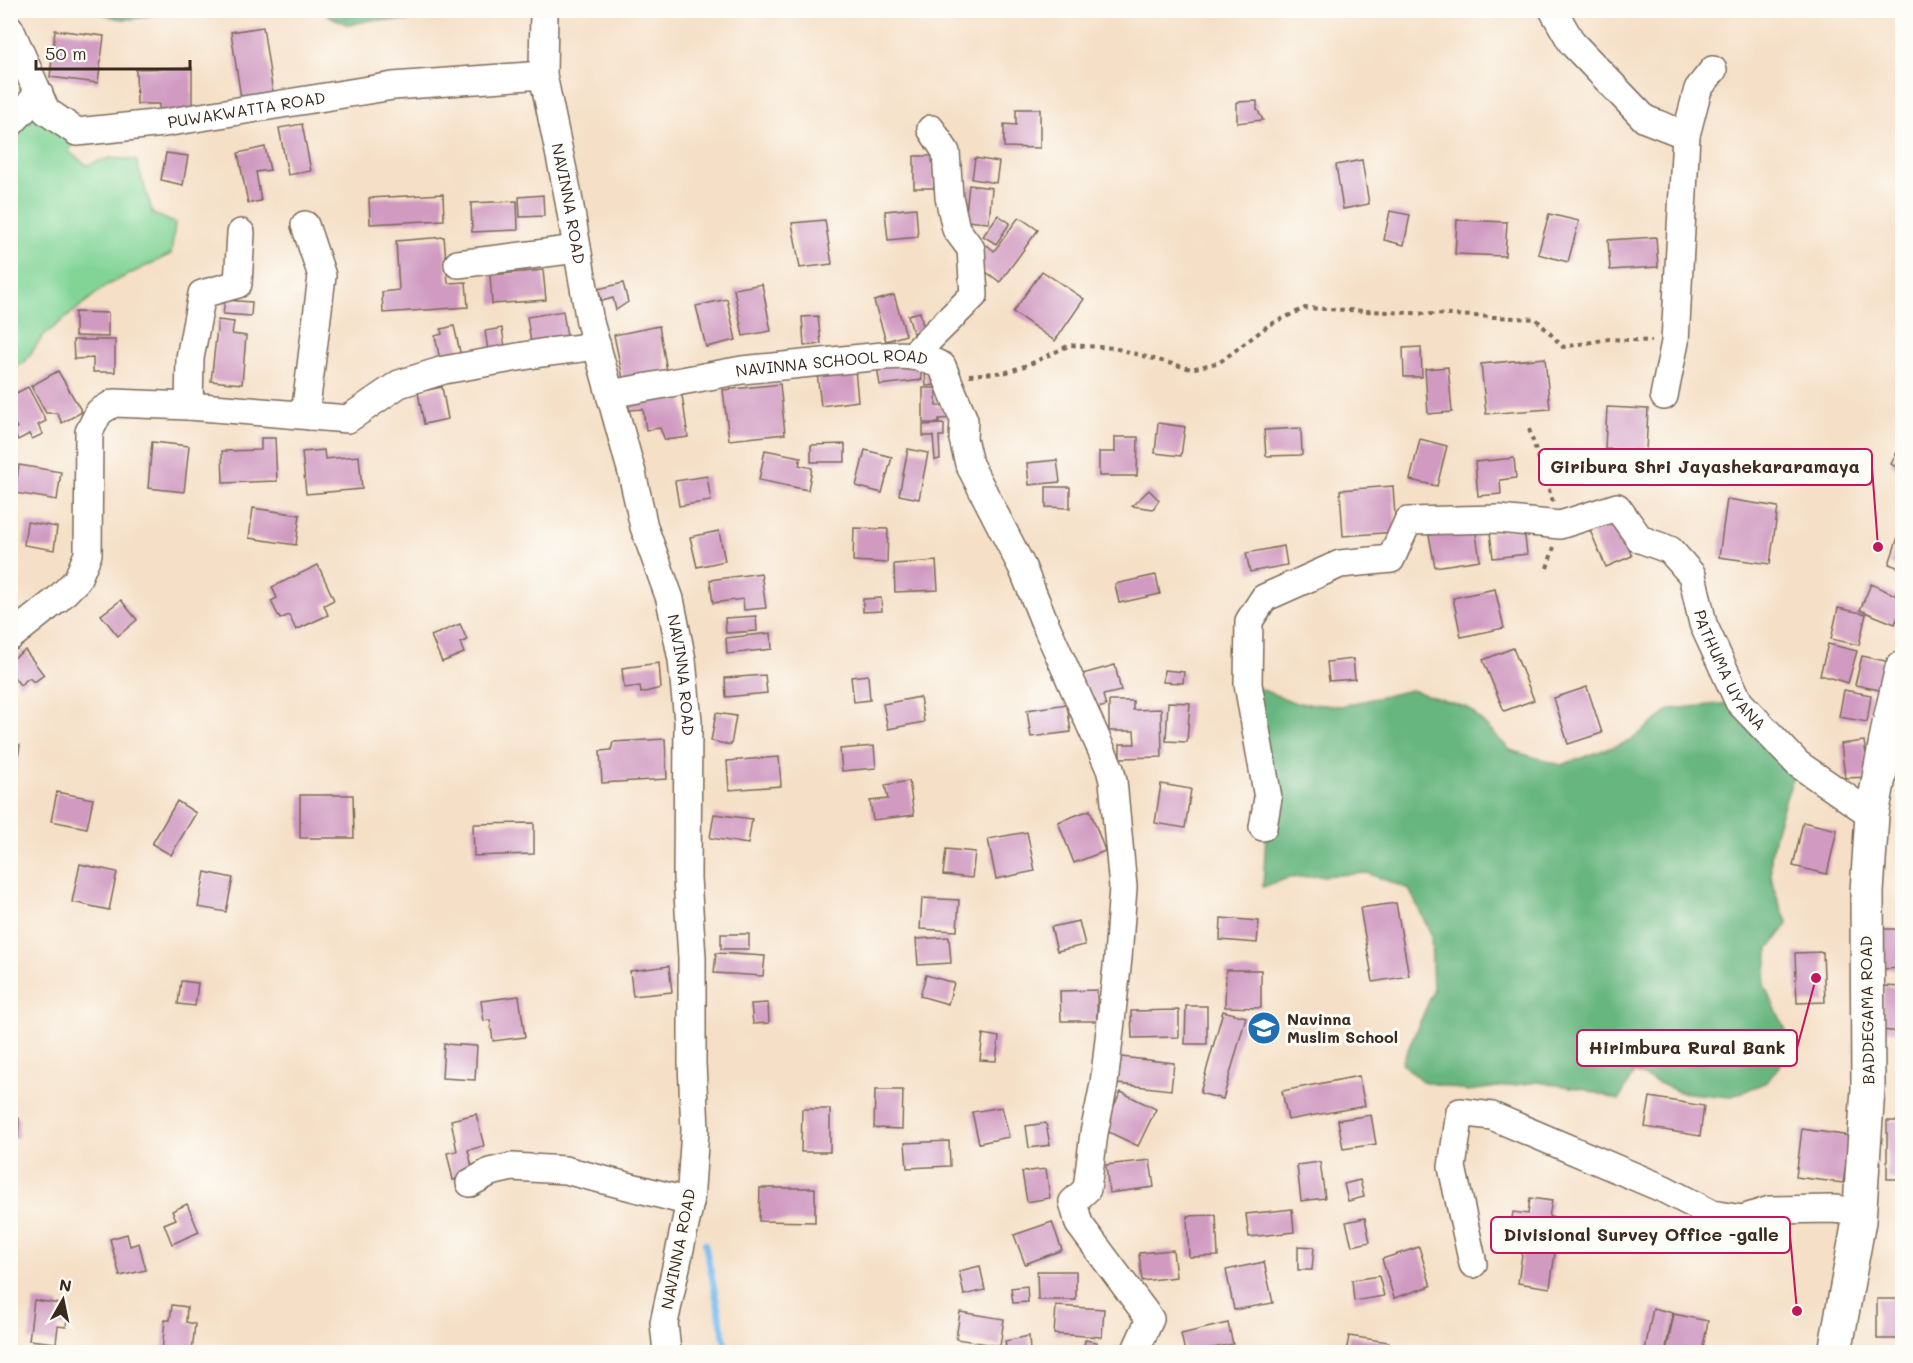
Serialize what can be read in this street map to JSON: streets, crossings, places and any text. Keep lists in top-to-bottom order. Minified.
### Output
{"streets":{"main road":["BADDEGAMA ROAD"],"street":["PUWAKWATTA ROAD","NAVINNA ROAD","NAVINNA SCHOOL ROAD","PATHUMA UYANA"]},"crossings":[["PUWAKWATTA ROAD","NAVINNA ROAD"],["NAVINNA ROAD","NAVINNA SCHOOL ROAD"],["PATHUMA UYANA","BADDEGAMA ROAD"]],"places":{"other":["Giribura Shri Jayashekararamaya","Hirimbura Rural Bank","Divisional Survey Office -galle"],"school or university":["Navinna Muslim School"]},"scale_bar":"50 m","north":"top"}
